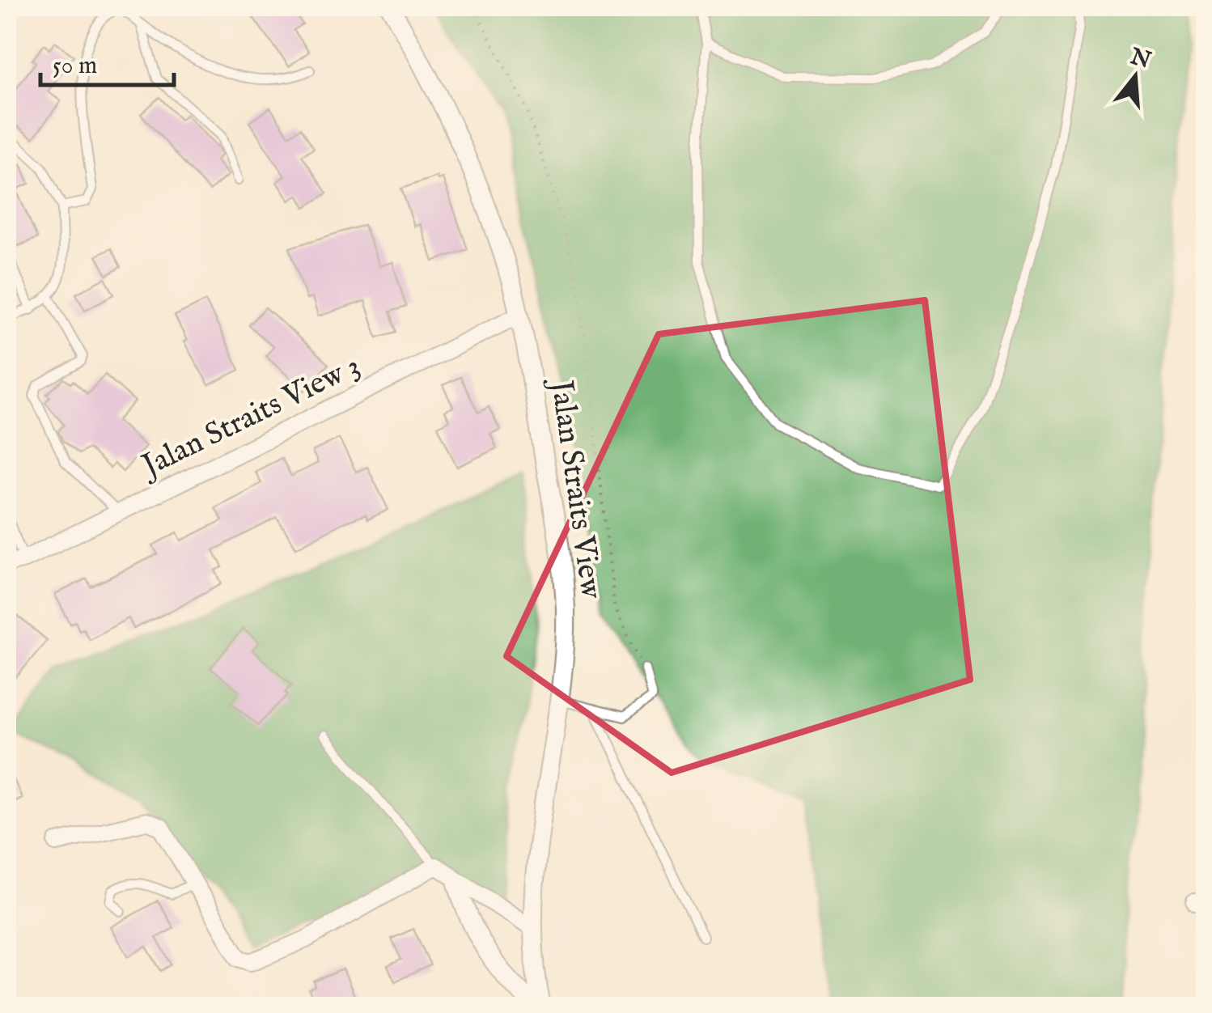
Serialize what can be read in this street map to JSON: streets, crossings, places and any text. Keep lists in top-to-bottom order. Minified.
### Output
{"streets":{"street":["Jalan Straits View 3","Jalan Straits View"]},"crossings":[["Jalan Straits View 3","Jalan Straits View"]],"scale_bar":"50 m","north":"top"}
